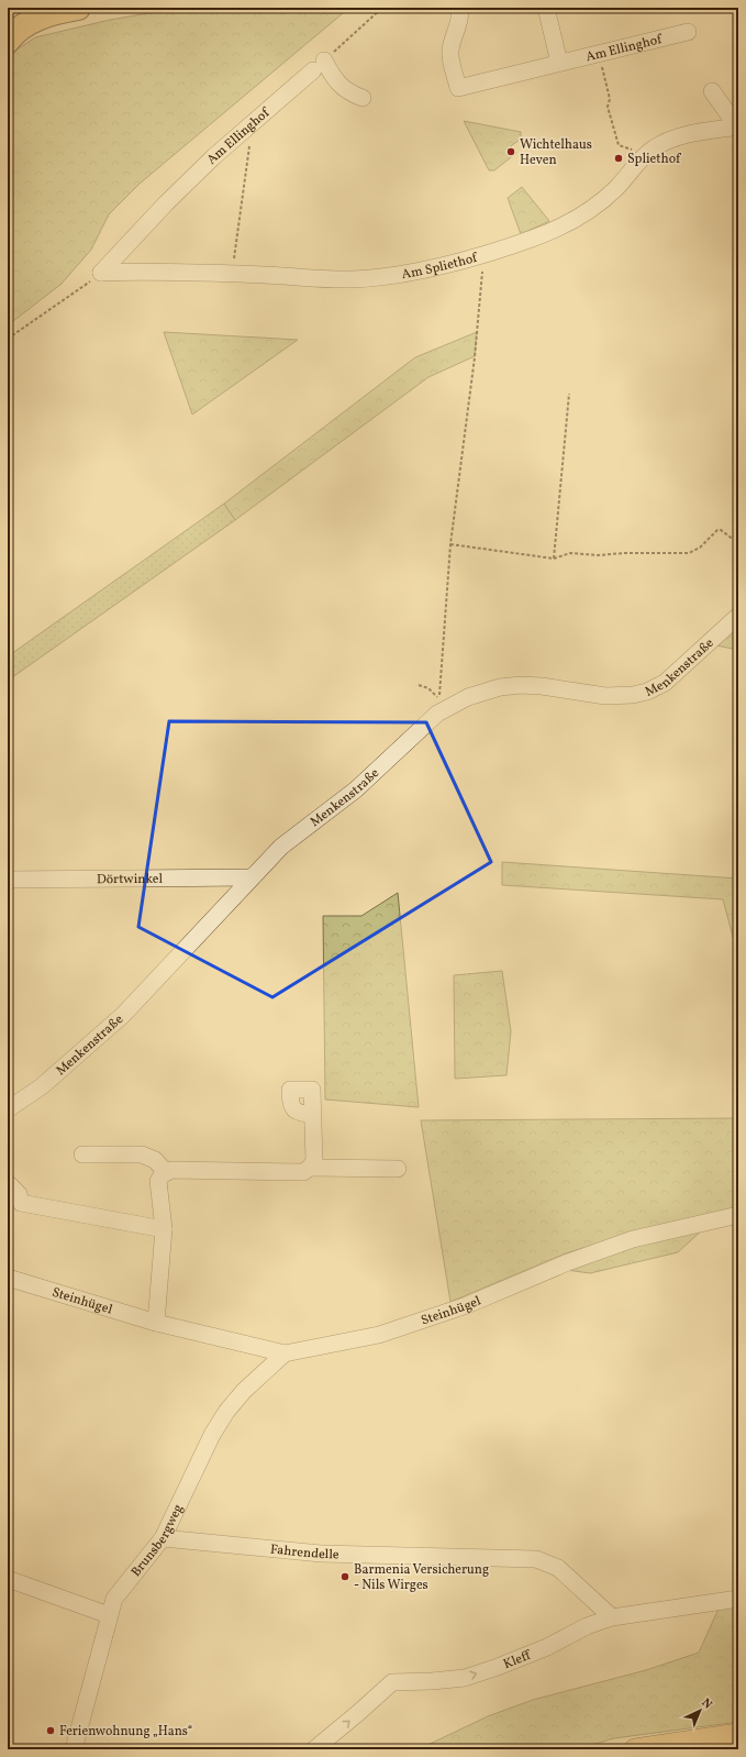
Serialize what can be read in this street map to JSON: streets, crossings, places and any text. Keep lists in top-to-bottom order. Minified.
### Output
{"streets":{"street":["Am Ellinghof","Am Spliethof","Menkenstraße","Dörtwinkel","Steinhügel","Brunsbergweg","Fahrendelle","Kleff"]},"crossings":[["Am Ellinghof","Am Spliethof"],["Menkenstraße","Dörtwinkel"],["Steinhügel","Brunsbergweg"],["Brunsbergweg","Fahrendelle"],["Fahrendelle","Kleff"]],"one_way":["Kleff"],"places":["Wichtelhaus Heven","Spliethof","Barmenia Versicherung - Nils Wirges","Ferienwohnung „Hans“"],"north":"top right"}
